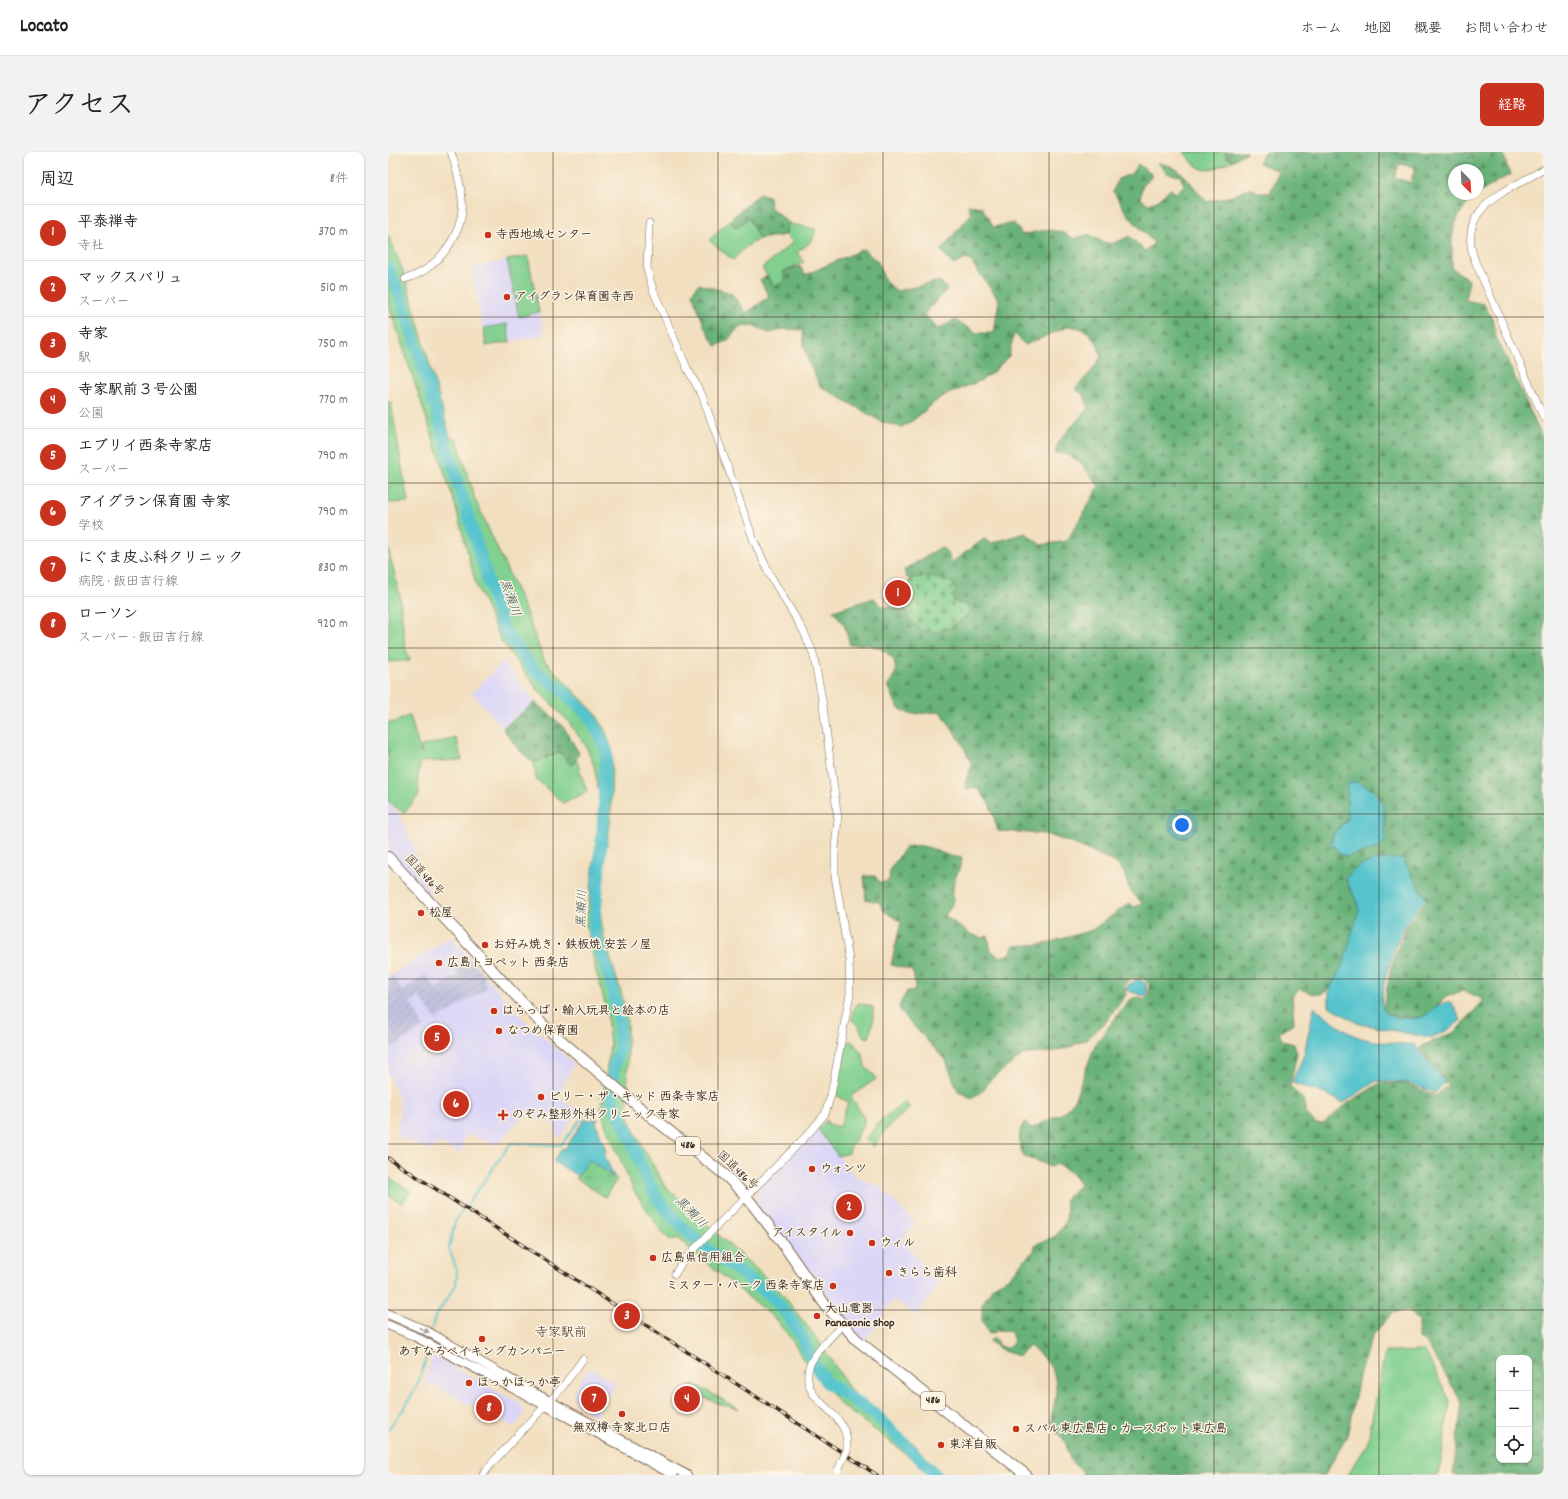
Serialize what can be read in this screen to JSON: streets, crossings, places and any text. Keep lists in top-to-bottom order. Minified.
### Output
{"streets":{"highway":["国道486号","486"]},"districts":["寺家駅前"],"water":["黒瀬川"],"places":{"other":["寺西地域センター","アイグラン保育園寺西","松屋","お好み焼き・鉄板焼 安芸ノ屋","広島トヨペット 西条店","はらっぱ・輸入玩具と絵本の店","なつめ保育園","ビリー・ザ・キッド 西条寺家店","ウォンツ","アイスタイル","ウィル","広島県信用組合","きらら歯科","ミスター・バーク 西条寺家店","大山電器 Panasonic Shop","あすなろベイキングカンパニー","ほっかほっか亭","無双樽 寺家北口店","スバル東広島店・カースポット東広島","東洋自販"],"health":["のぞみ整形外科クリニック寺家"]},"north":"bottom right","page":{"header":"Locato","nav":["ホーム","地図","概要","お問い合わせ"],"title":"アクセス","buttons":"経路","heading":["周辺","8件"],"list":[{"mark":"1","name":"平泰禅寺","note":"寺社","value":"370 m"},{"mark":"2","name":"マックスバリュ","note":"スーパー","value":"510 m"},{"mark":"3","name":"寺家","note":"駅","value":"750 m"},{"mark":"4","name":"寺家駅前３号公園","note":"公園","value":"770 m"},{"mark":"5","name":"エブリイ西条寺家店","note":"スーパー","value":"790 m"},{"mark":"6","name":"アイグラン保育園 寺家","note":"学校","value":"790 m"},{"mark":"7","name":"にぐま皮ふ科クリニック","note":"病院 · 飯田吉行線","value":"830 m"},{"mark":"8","name":"ローソン","note":"スーパー · 飯田吉行線","value":"920 m"}],"pins":["1","5","6","2","3","4","7","8"],"map_buttons":["+","−"]}}
